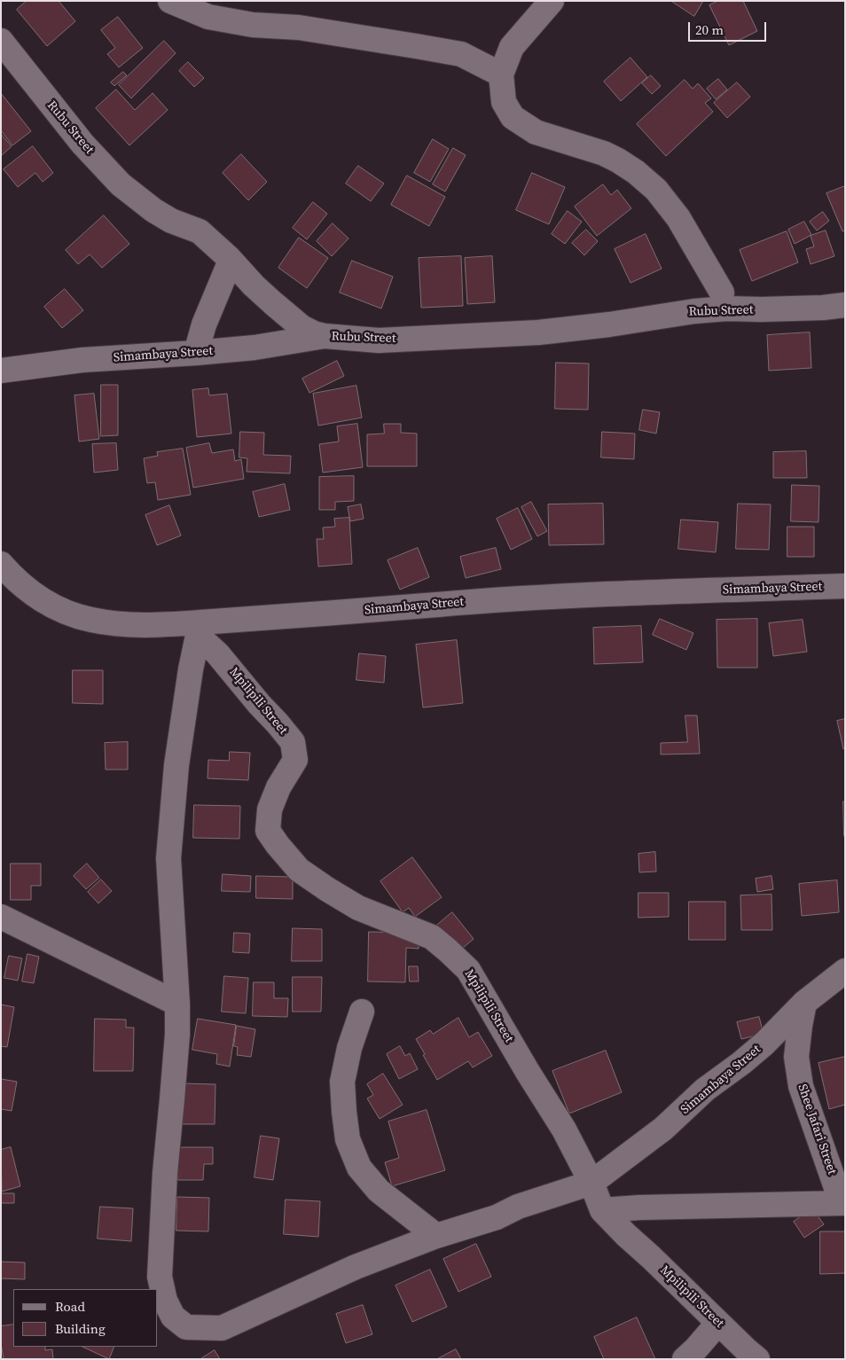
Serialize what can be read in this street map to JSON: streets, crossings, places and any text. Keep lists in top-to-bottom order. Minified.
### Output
{"streets":{"street":["Rubu Street","Simambaya Street","Mpilipili Street","Shee Jafari Street"]},"crossings":[["Rubu Street","Simambaya Street"],["Simambaya Street","Mpilipili Street"],["Simambaya Street","Shee Jafari Street"]],"legend":["Road","Building"],"scale_bar":"20 m"}
